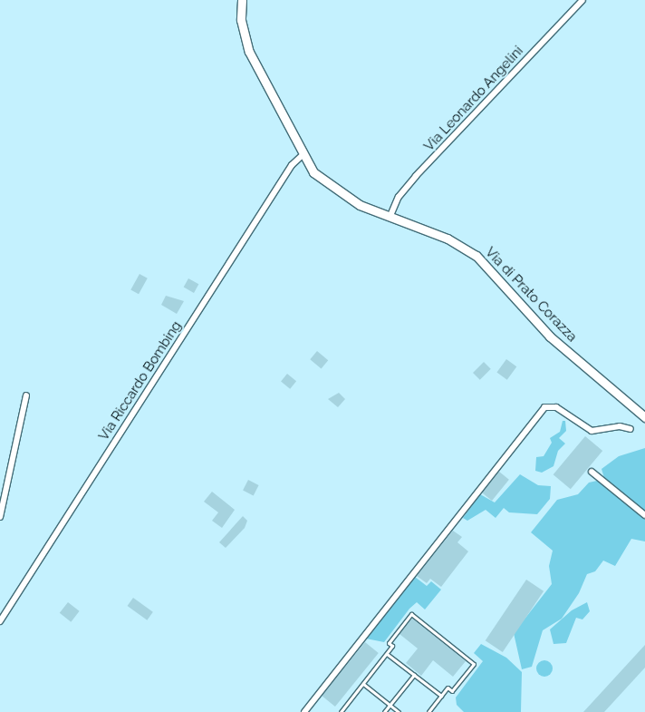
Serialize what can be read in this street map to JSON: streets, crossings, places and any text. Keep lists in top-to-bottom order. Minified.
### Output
{"streets":{"street":["Via Leonardo Angelini","Via di Prato Corazza","Via Riccardo Bombing"]},"crossings":[["Via Leonardo Angelini","Via di Prato Corazza"],["Via di Prato Corazza","Via Riccardo Bombing"]]}
